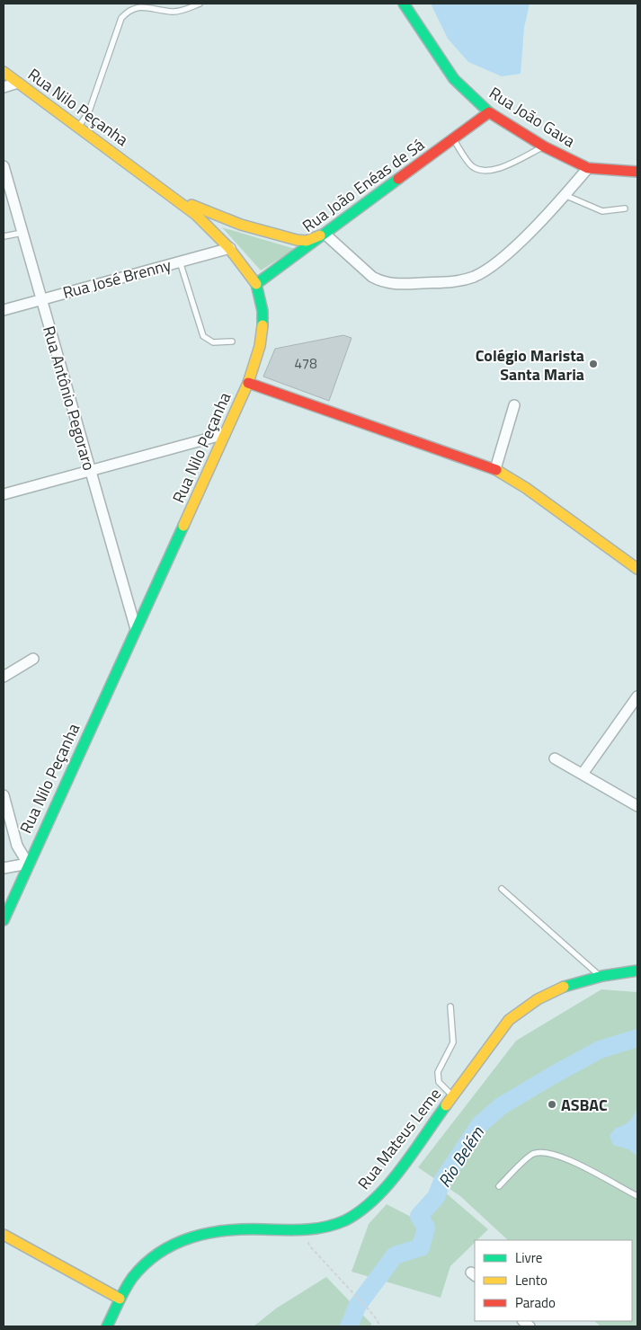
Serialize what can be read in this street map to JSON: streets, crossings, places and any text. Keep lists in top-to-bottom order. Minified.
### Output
{"streets":{"main road":["Rua Nilo Peçanha","Rua João Gava","Rua João Enéas de Sá","Rua Mateus Leme"],"street":["Rua José Brenny","Rua Antônio Pegoraro"]},"crossings":[["Rua Nilo Peçanha","Rua João Enéas de Sá"],["Rua Nilo Peçanha","Rua José Brenny"],["Rua Nilo Peçanha","Rua Antônio Pegoraro"],["Rua João Gava","Rua João Enéas de Sá"],["Rua José Brenny","Rua Antônio Pegoraro"]],"water":["Rio Belém"],"places":["Colégio Marista Santa Maria","ASBAC"],"house_numbers":["478"],"legend":["Livre","Lento","Parado"]}
